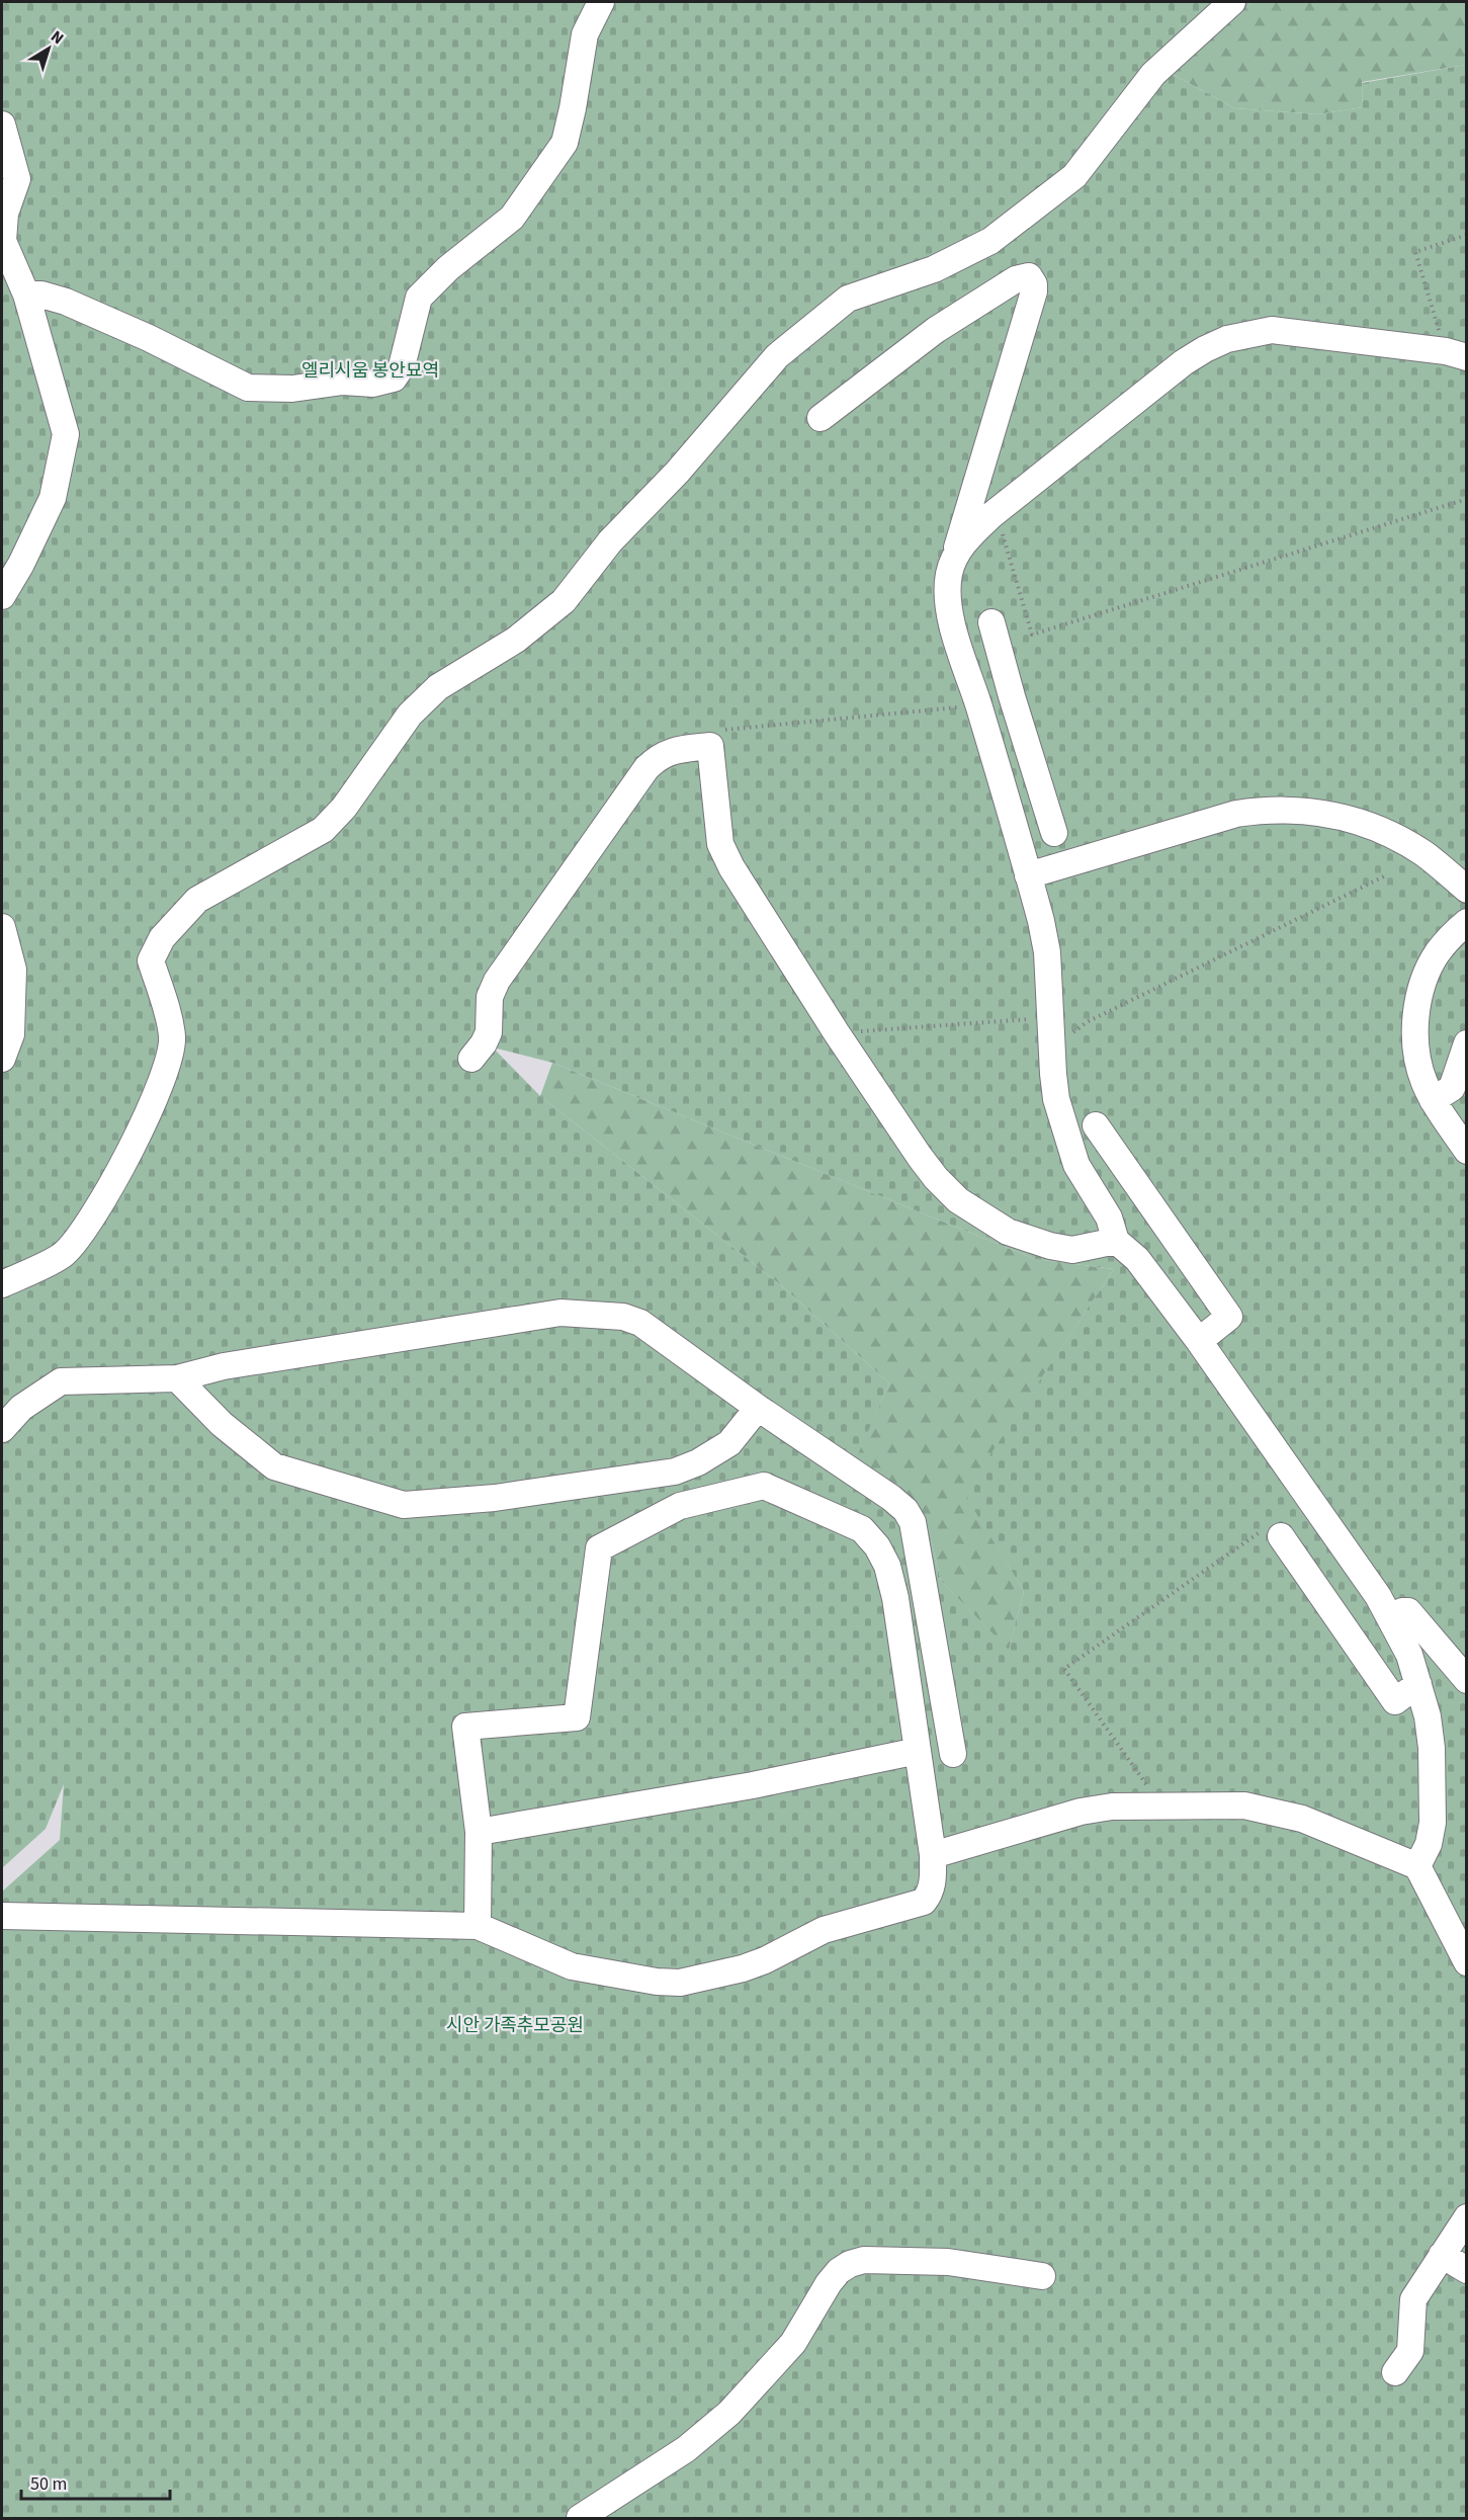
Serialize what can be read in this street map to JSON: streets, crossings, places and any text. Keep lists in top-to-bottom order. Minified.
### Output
{"parks":["엘리시움 봉안묘역","시안 가족추모공원"],"scale_bar":"50 m","north":"top right"}
